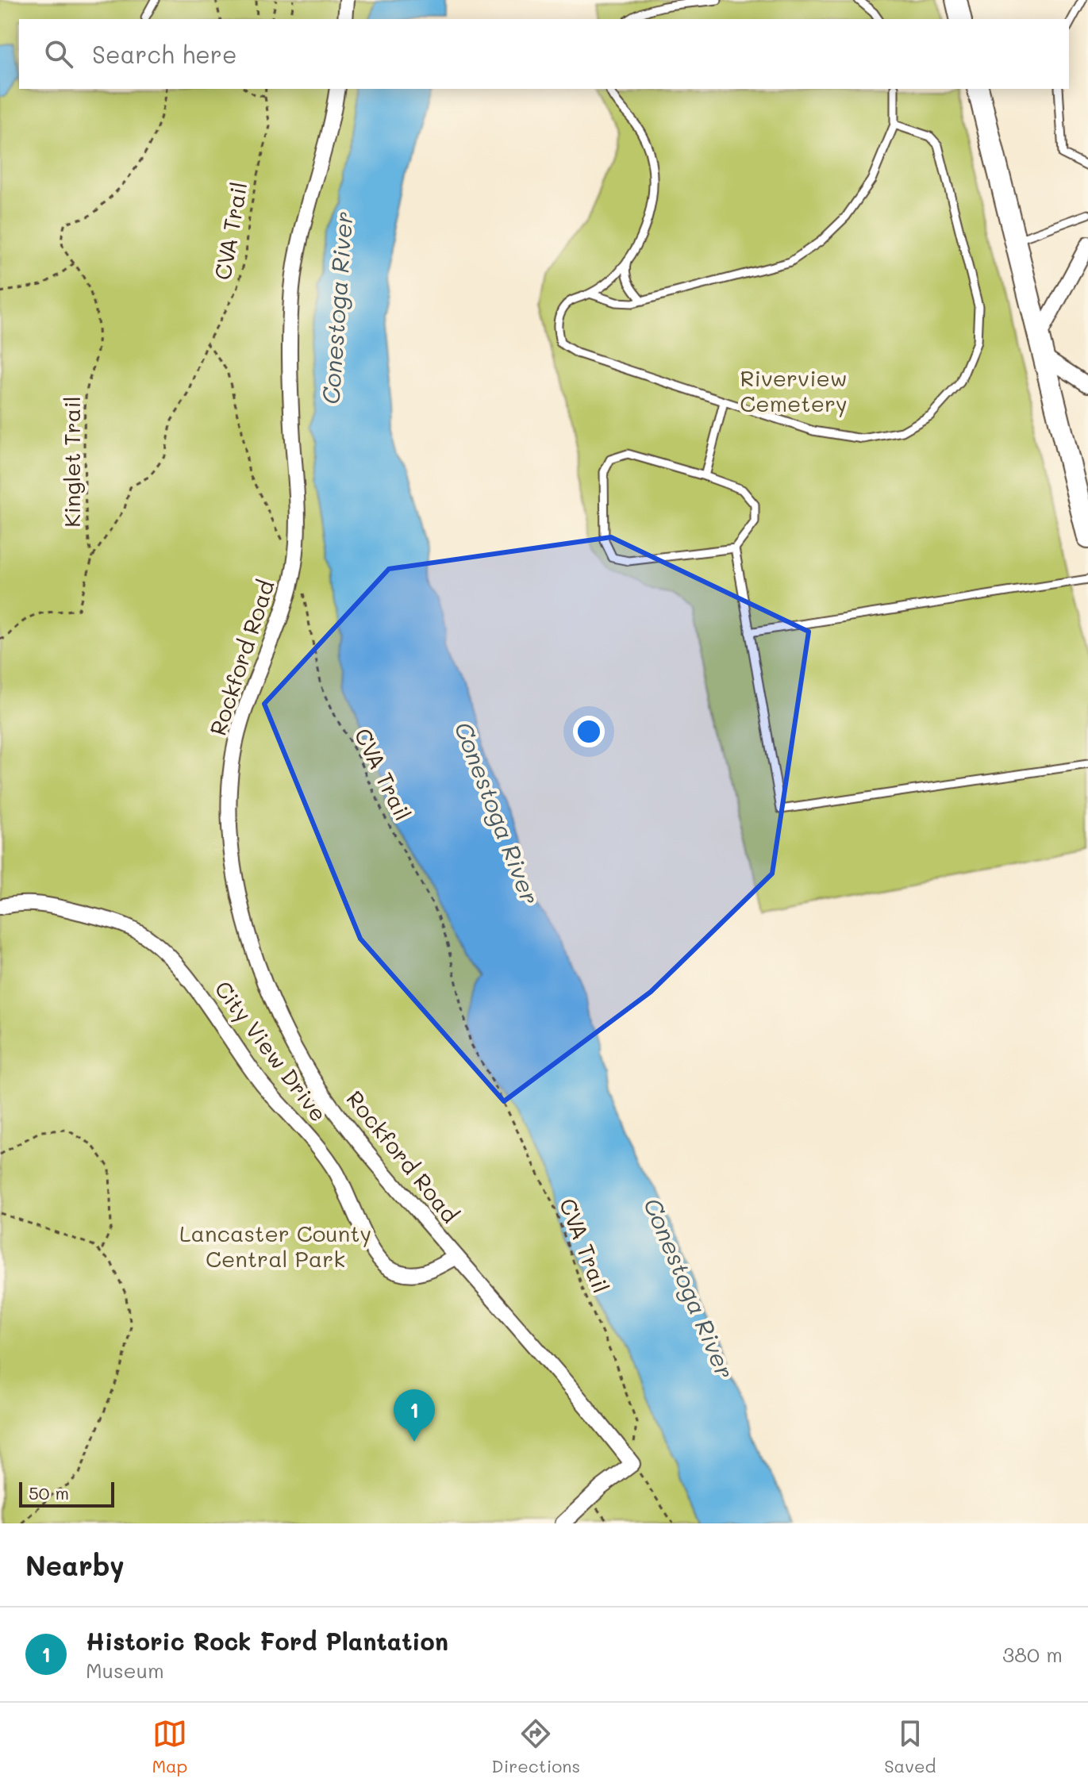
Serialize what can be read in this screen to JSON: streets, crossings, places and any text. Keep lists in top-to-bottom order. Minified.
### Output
{"streets":{"street":["Rockford Road","City View Drive"],"path":["CVA Trail","Kinglet Trail"]},"crossings":[["CVA Trail","Rockford Road"],["Rockford Road","City View Drive"]],"water":["Conestoga River"],"parks":["Riverview Cemetery","Lancaster County Central Park"],"scale_bar":"50 m","page":{"search":"Search here","pins":"1","scale":"50 m","heading":"Nearby","list":[{"mark":"1","name":"Historic Rock Ford Plantation","note":"Museum","value":"380 m"}],"nav":["Map","Directions","Saved"]}}
